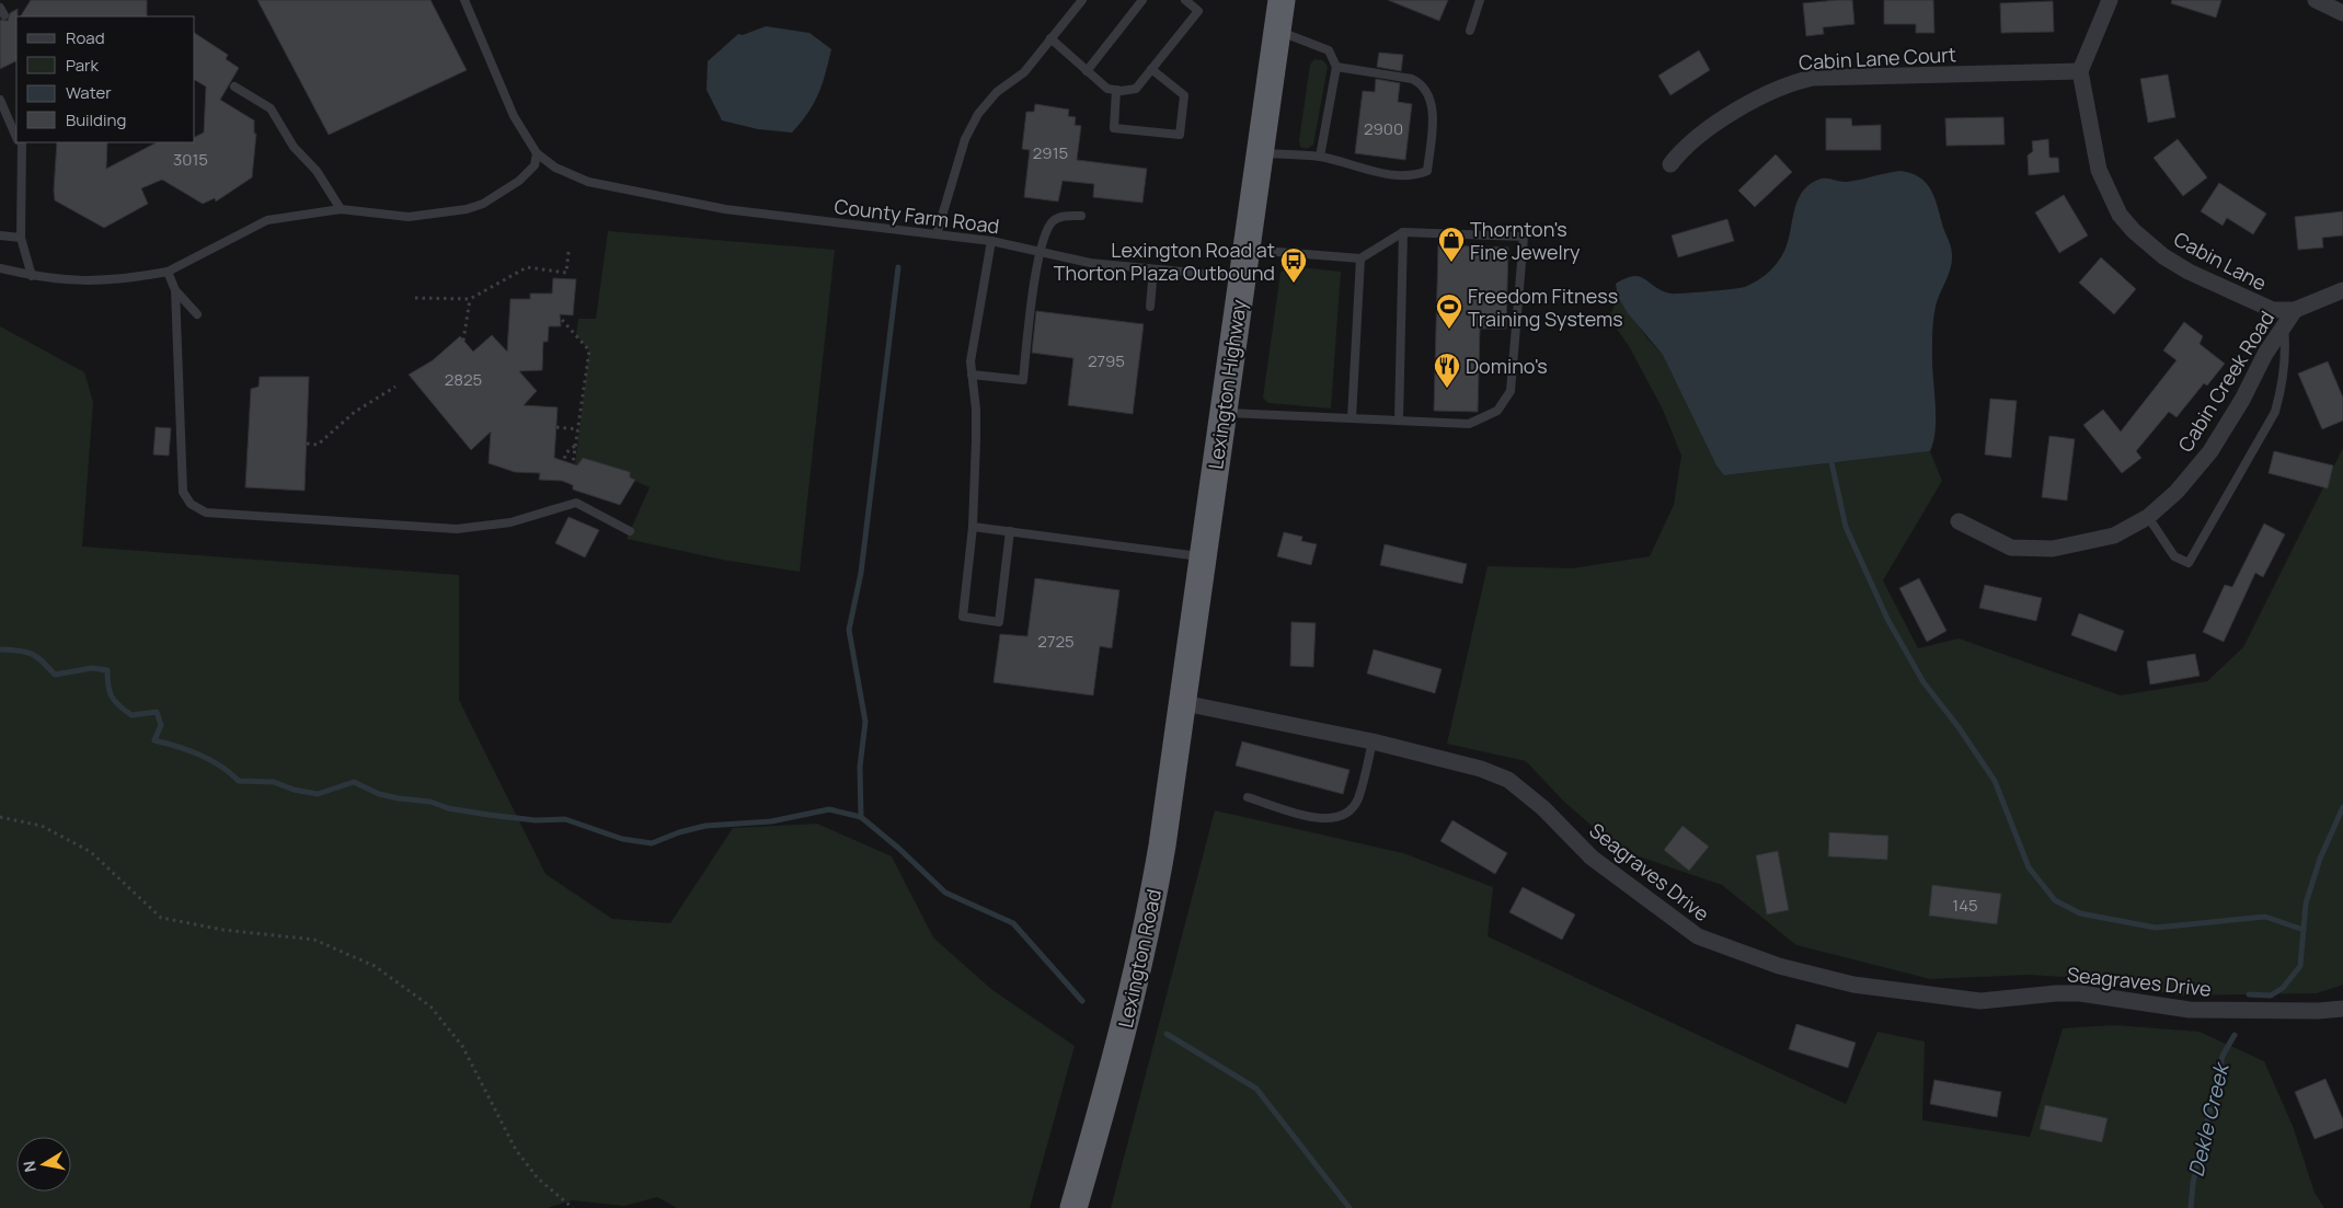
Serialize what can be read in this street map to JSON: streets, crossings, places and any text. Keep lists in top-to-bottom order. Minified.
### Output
{"streets":{"highway":["Lexington Highway","Lexington Road"],"street":["Cabin Lane Court","Cabin Lane","Cabin Creek Road","Seagraves Drive"],"lane":["County Farm Road"]},"crossings":[["Cabin Lane Court","Cabin Lane"],["County Farm Road","Lexington Highway"],["Cabin Lane","Cabin Creek Road"],["Lexington Highway","Seagraves Drive"],["Lexington Highway","Lexington Road"],["Seagraves Drive","Lexington Road"]],"water":["Dekle Creek"],"places":{"shop":["Thornton's Fine Jewelry"],"bus stop":["Lexington Road at Thorton Plaza Outbound"],"sports":["Freedom Fitness Training Systems"],"restaurant":["Domino's"]},"house_numbers":["2900","2915","3015","2795","2825","2725","145"],"legend":["Road","Park","Water","Building"],"north":"left"}
